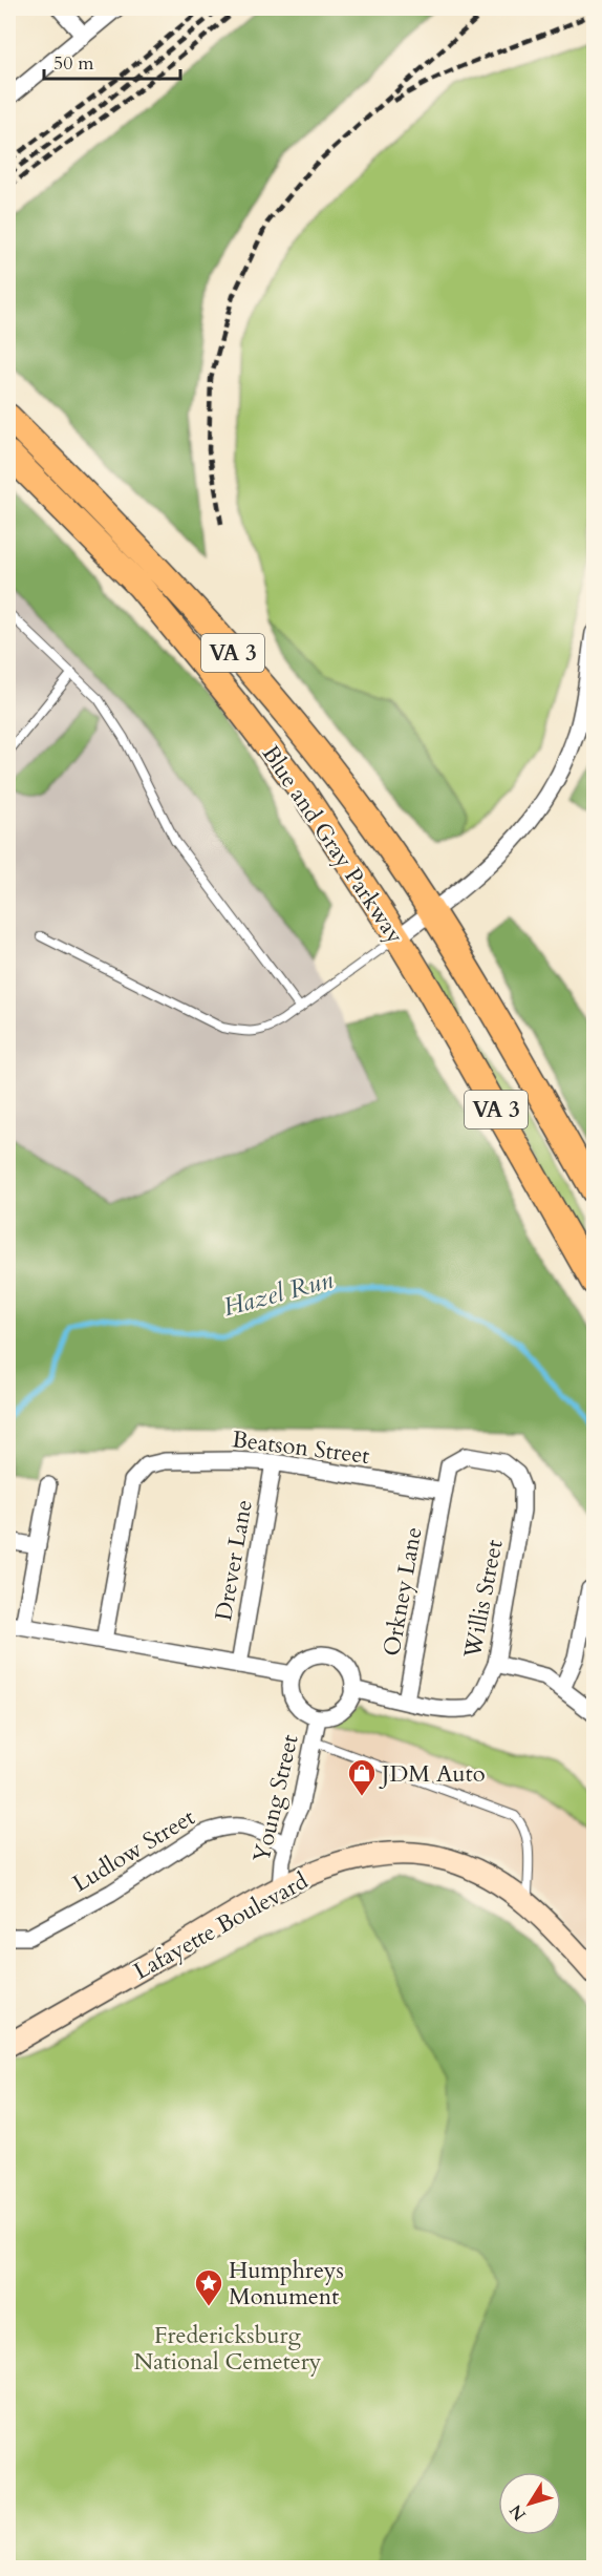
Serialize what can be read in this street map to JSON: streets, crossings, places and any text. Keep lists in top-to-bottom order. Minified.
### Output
{"streets":{"highway":["VA 3","Blue and Gray Parkway"],"main road":["Lafayette Boulevard"],"street":["Beatson Street","Drever Lane","Orkney Lane","Willis Street","Young Street","Ludlow Street"]},"crossings":[["Beatson Street","Drever Lane"],["Beatson Street","Orkney Lane"],["Beatson Street","Willis Street"],["Orkney Lane","Willis Street"],["Willis Street","Young Street"],["Young Street","Ludlow Street"],["Young Street","Lafayette Boulevard"]],"water":["Hazel Run"],"parks":["Fredericksburg National Cemetery"],"places":{"shop":["JDM Auto"],"place":["Humphreys Monument"]},"scale_bar":"50 m","north":"bottom left"}
